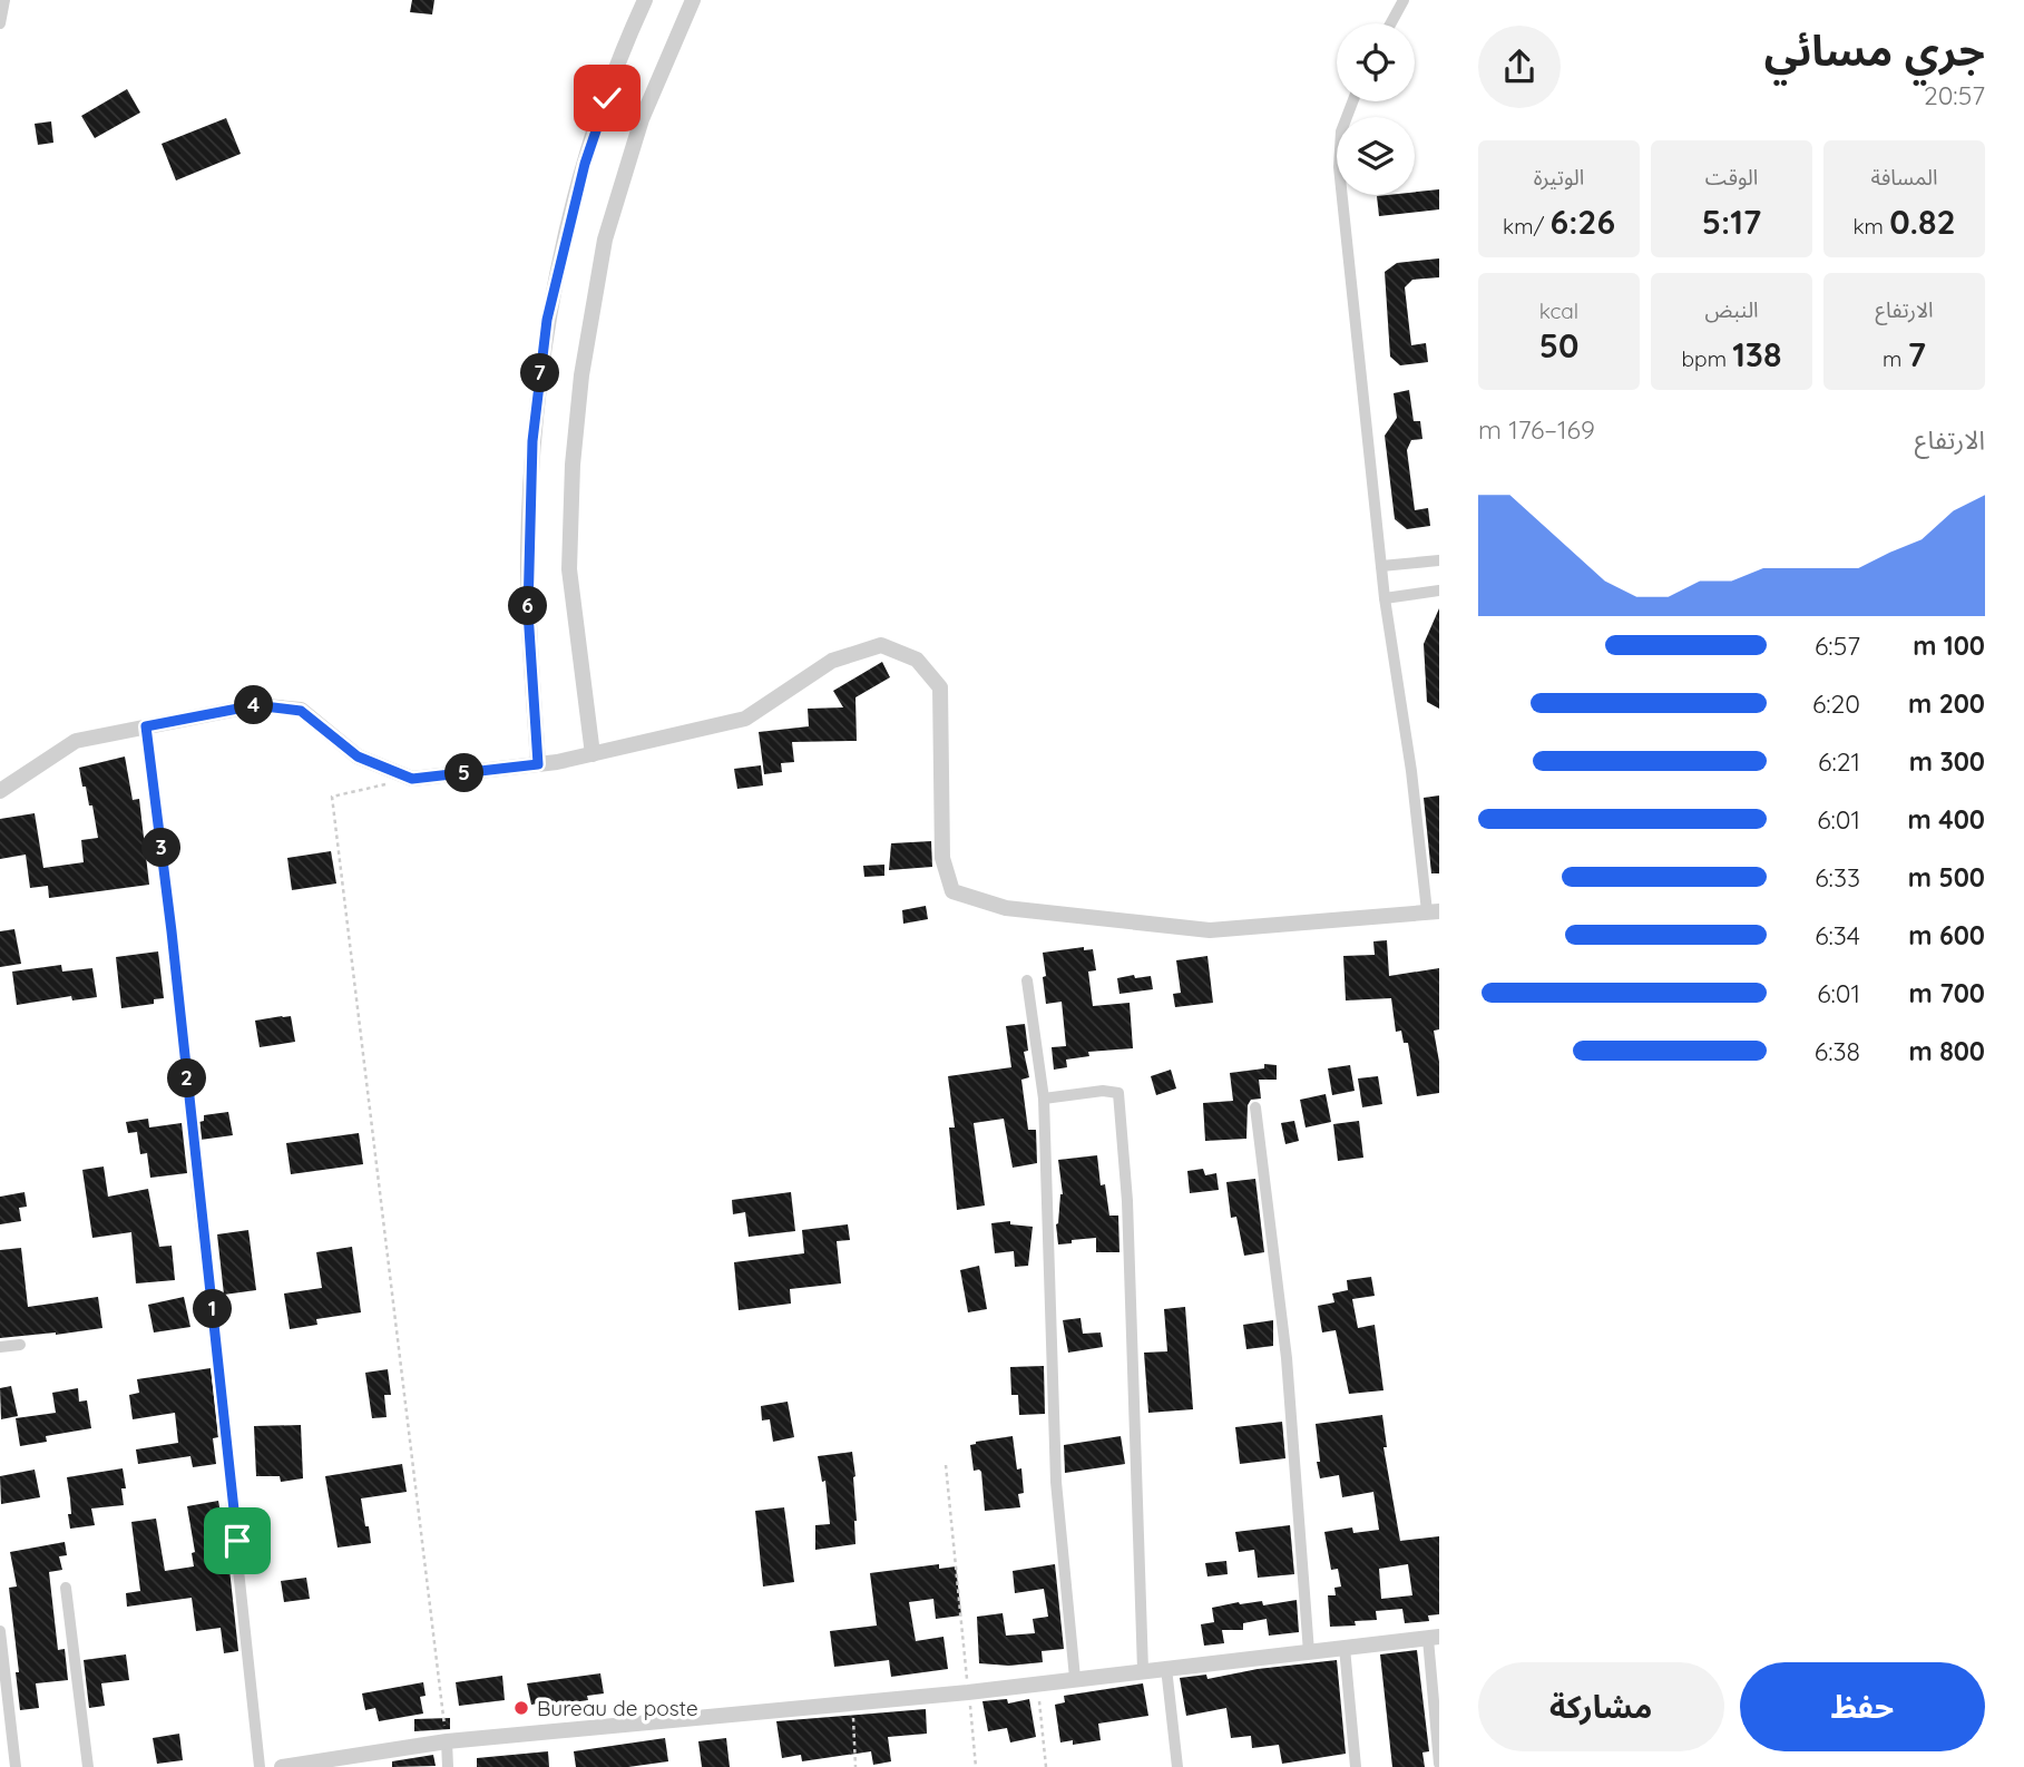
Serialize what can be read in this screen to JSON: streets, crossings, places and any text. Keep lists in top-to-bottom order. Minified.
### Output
{"places":["Bureau de poste"],"page":{"heading":["جري مسائي","20:57"],"stats":[["المسافة","0.82 km"],["الوقت","5:17"],["الوتيرة","6:26 /km"],["الارتفاع","7 m"],["النبض","138 bpm"],["kcal","50"]],"pins":["7","6","4","5","3","2","1"],"chart":["الارتفاع","169–176 m"],"list":[{"name":"100 m","note":"6:57"},{"name":"200 m","note":"6:20"},{"name":"300 m","note":"6:21"},{"name":"400 m","note":"6:01"},{"name":"500 m","note":"6:33"},{"name":"600 m","note":"6:34"},{"name":"700 m","note":"6:01"},{"name":"800 m","note":"6:38"}],"buttons":["حفظ","مشاركة"]}}
